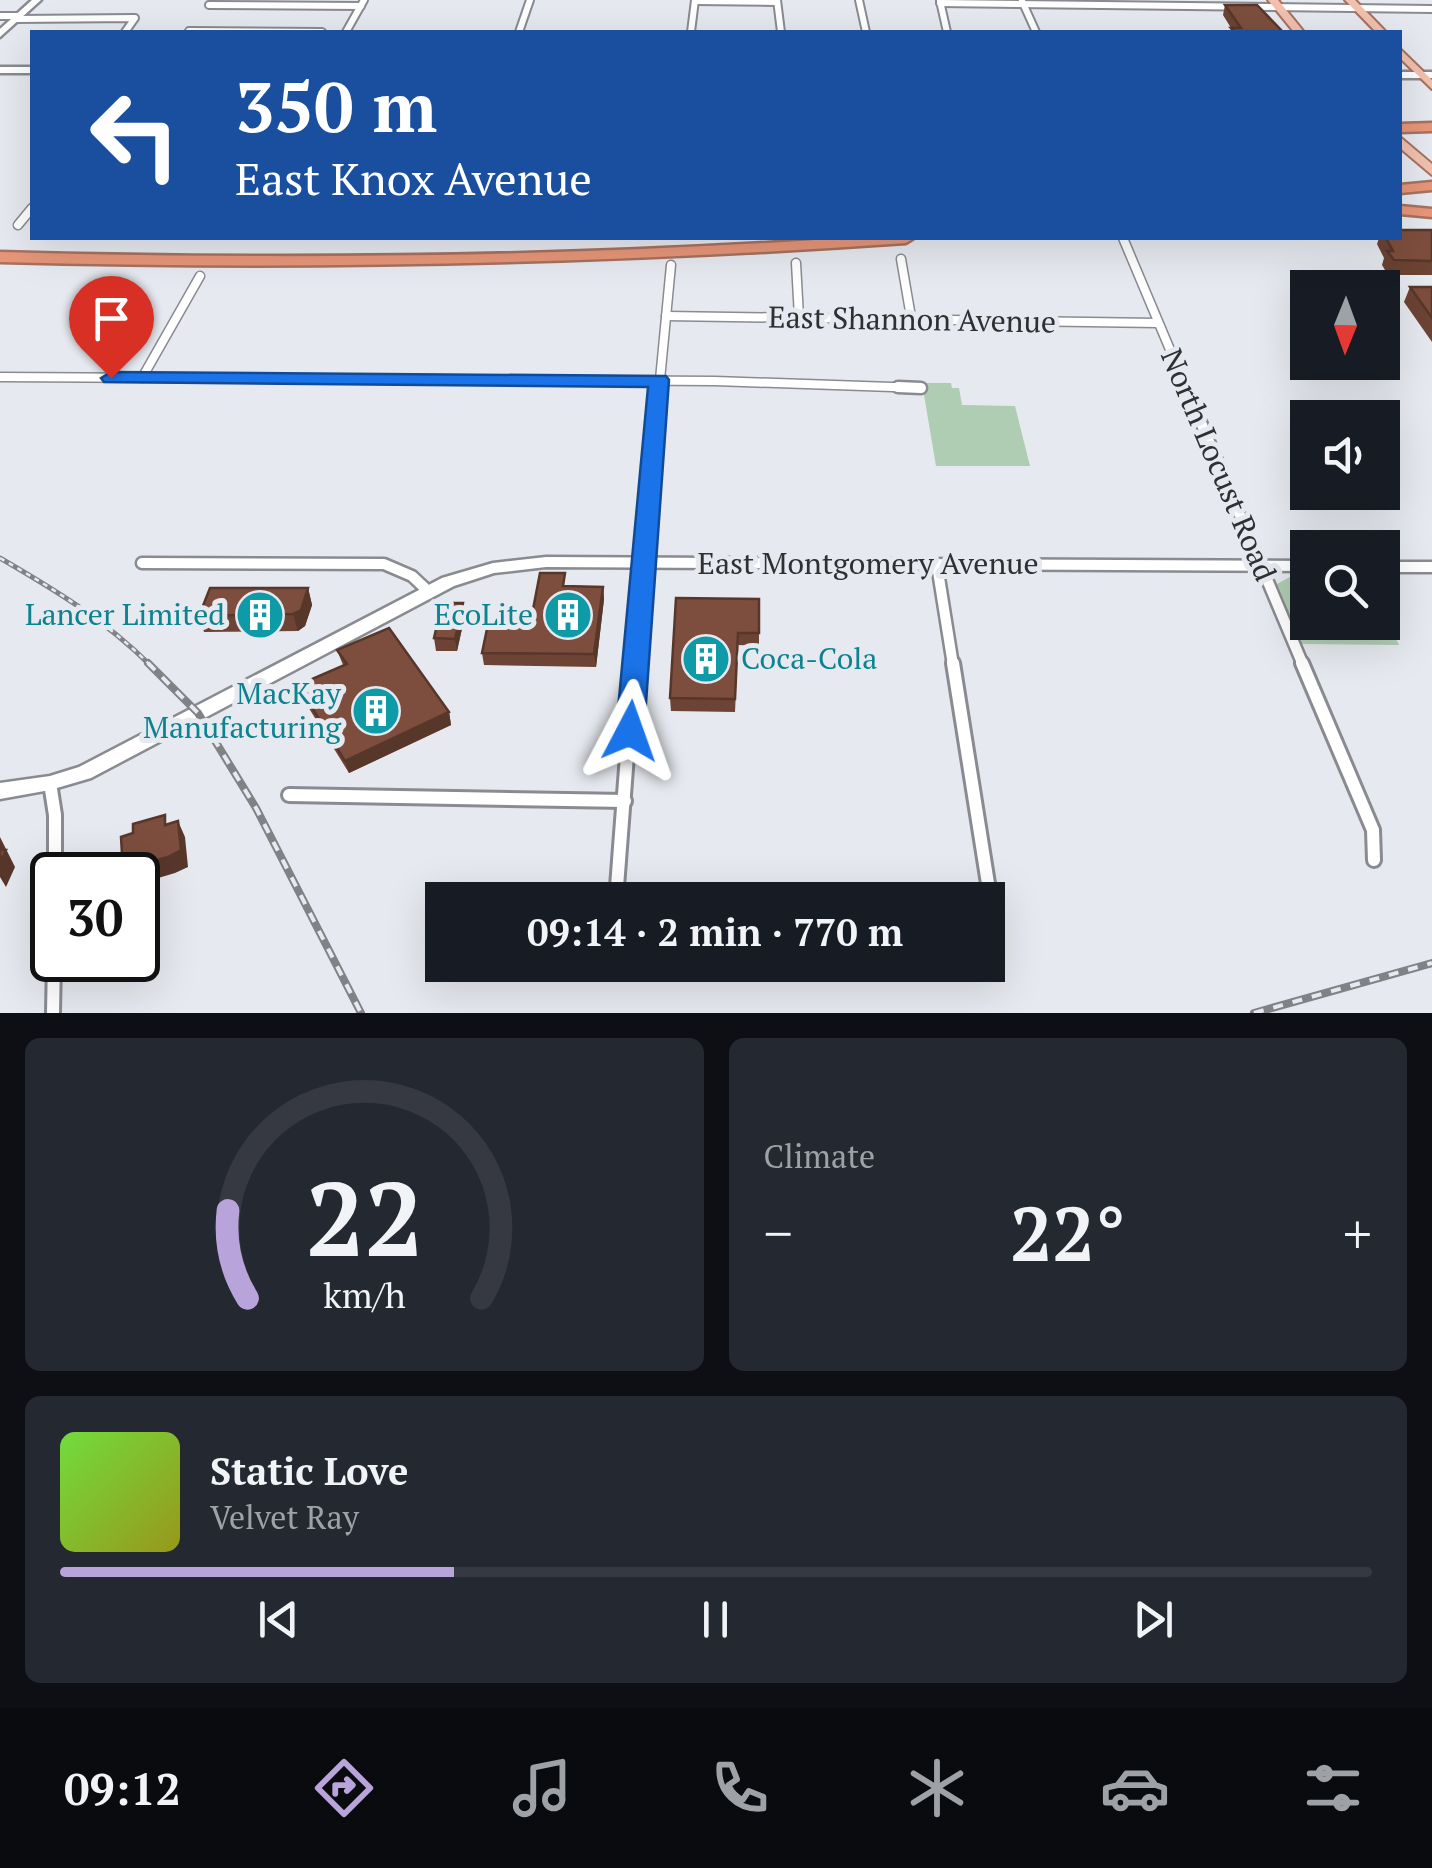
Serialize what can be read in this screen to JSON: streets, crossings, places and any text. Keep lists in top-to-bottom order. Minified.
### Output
{"streets":{"main road":["East Montgomery Avenue"],"street":["East Shannon Avenue","North Locust Road"]},"crossings":[["East Shannon Avenue","North Locust Road"],["North Locust Road","East Montgomery Avenue"]],"places":{"building":["Lancer Limited","EcoLite","Coca-Cola","MacKay Manufacturing"]},"north":"bottom","page":{"turn":["350 m","East Knox Avenue"],"limit":"30","trip":"09:14 · 2 min · 770 m","tile":"Climate","heat":["−","22°","+"],"song":["Static Love","Velvet Ray"],"tabs":"09:12","gauge":["22","km/h"]}}
